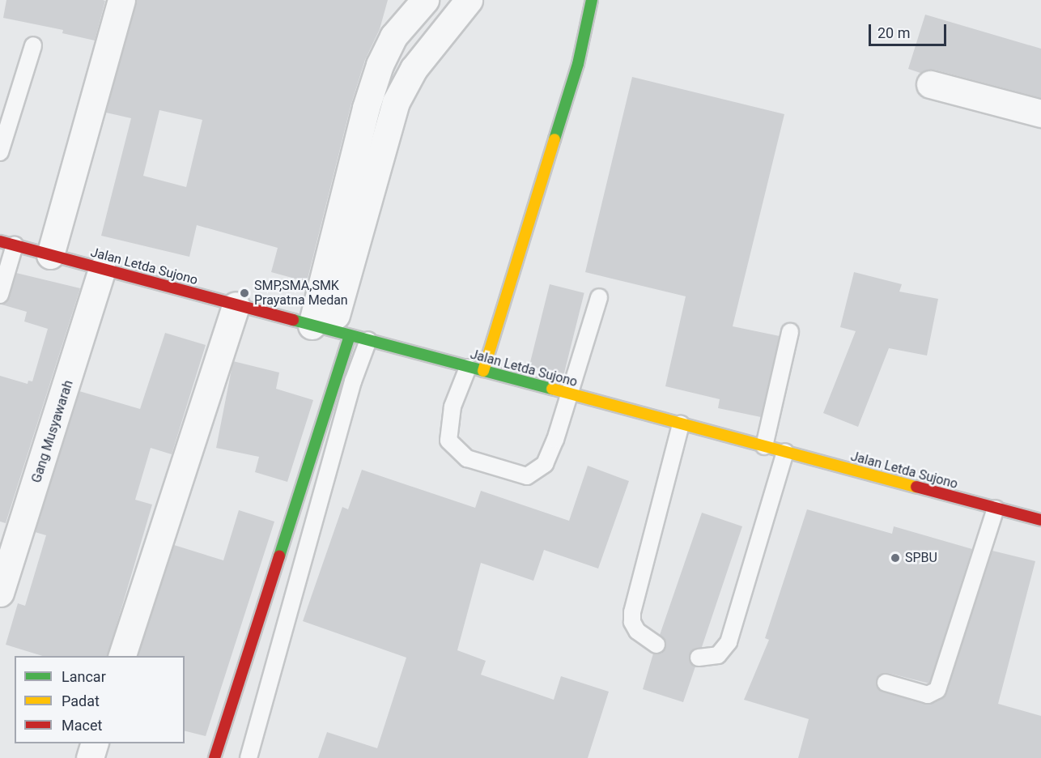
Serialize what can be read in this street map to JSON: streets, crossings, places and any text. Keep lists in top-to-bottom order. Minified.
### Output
{"streets":{"main road":["Jalan Letda Sujono"],"street":["Gang Musyawarah"]},"crossings":[["Jalan Letda Sujono","Gang Musyawarah"]],"places":["SMP,SMA,SMK Prayatna Medan","SPBU"],"legend":["Lancar","Padat","Macet"],"scale_bar":"20 m"}
